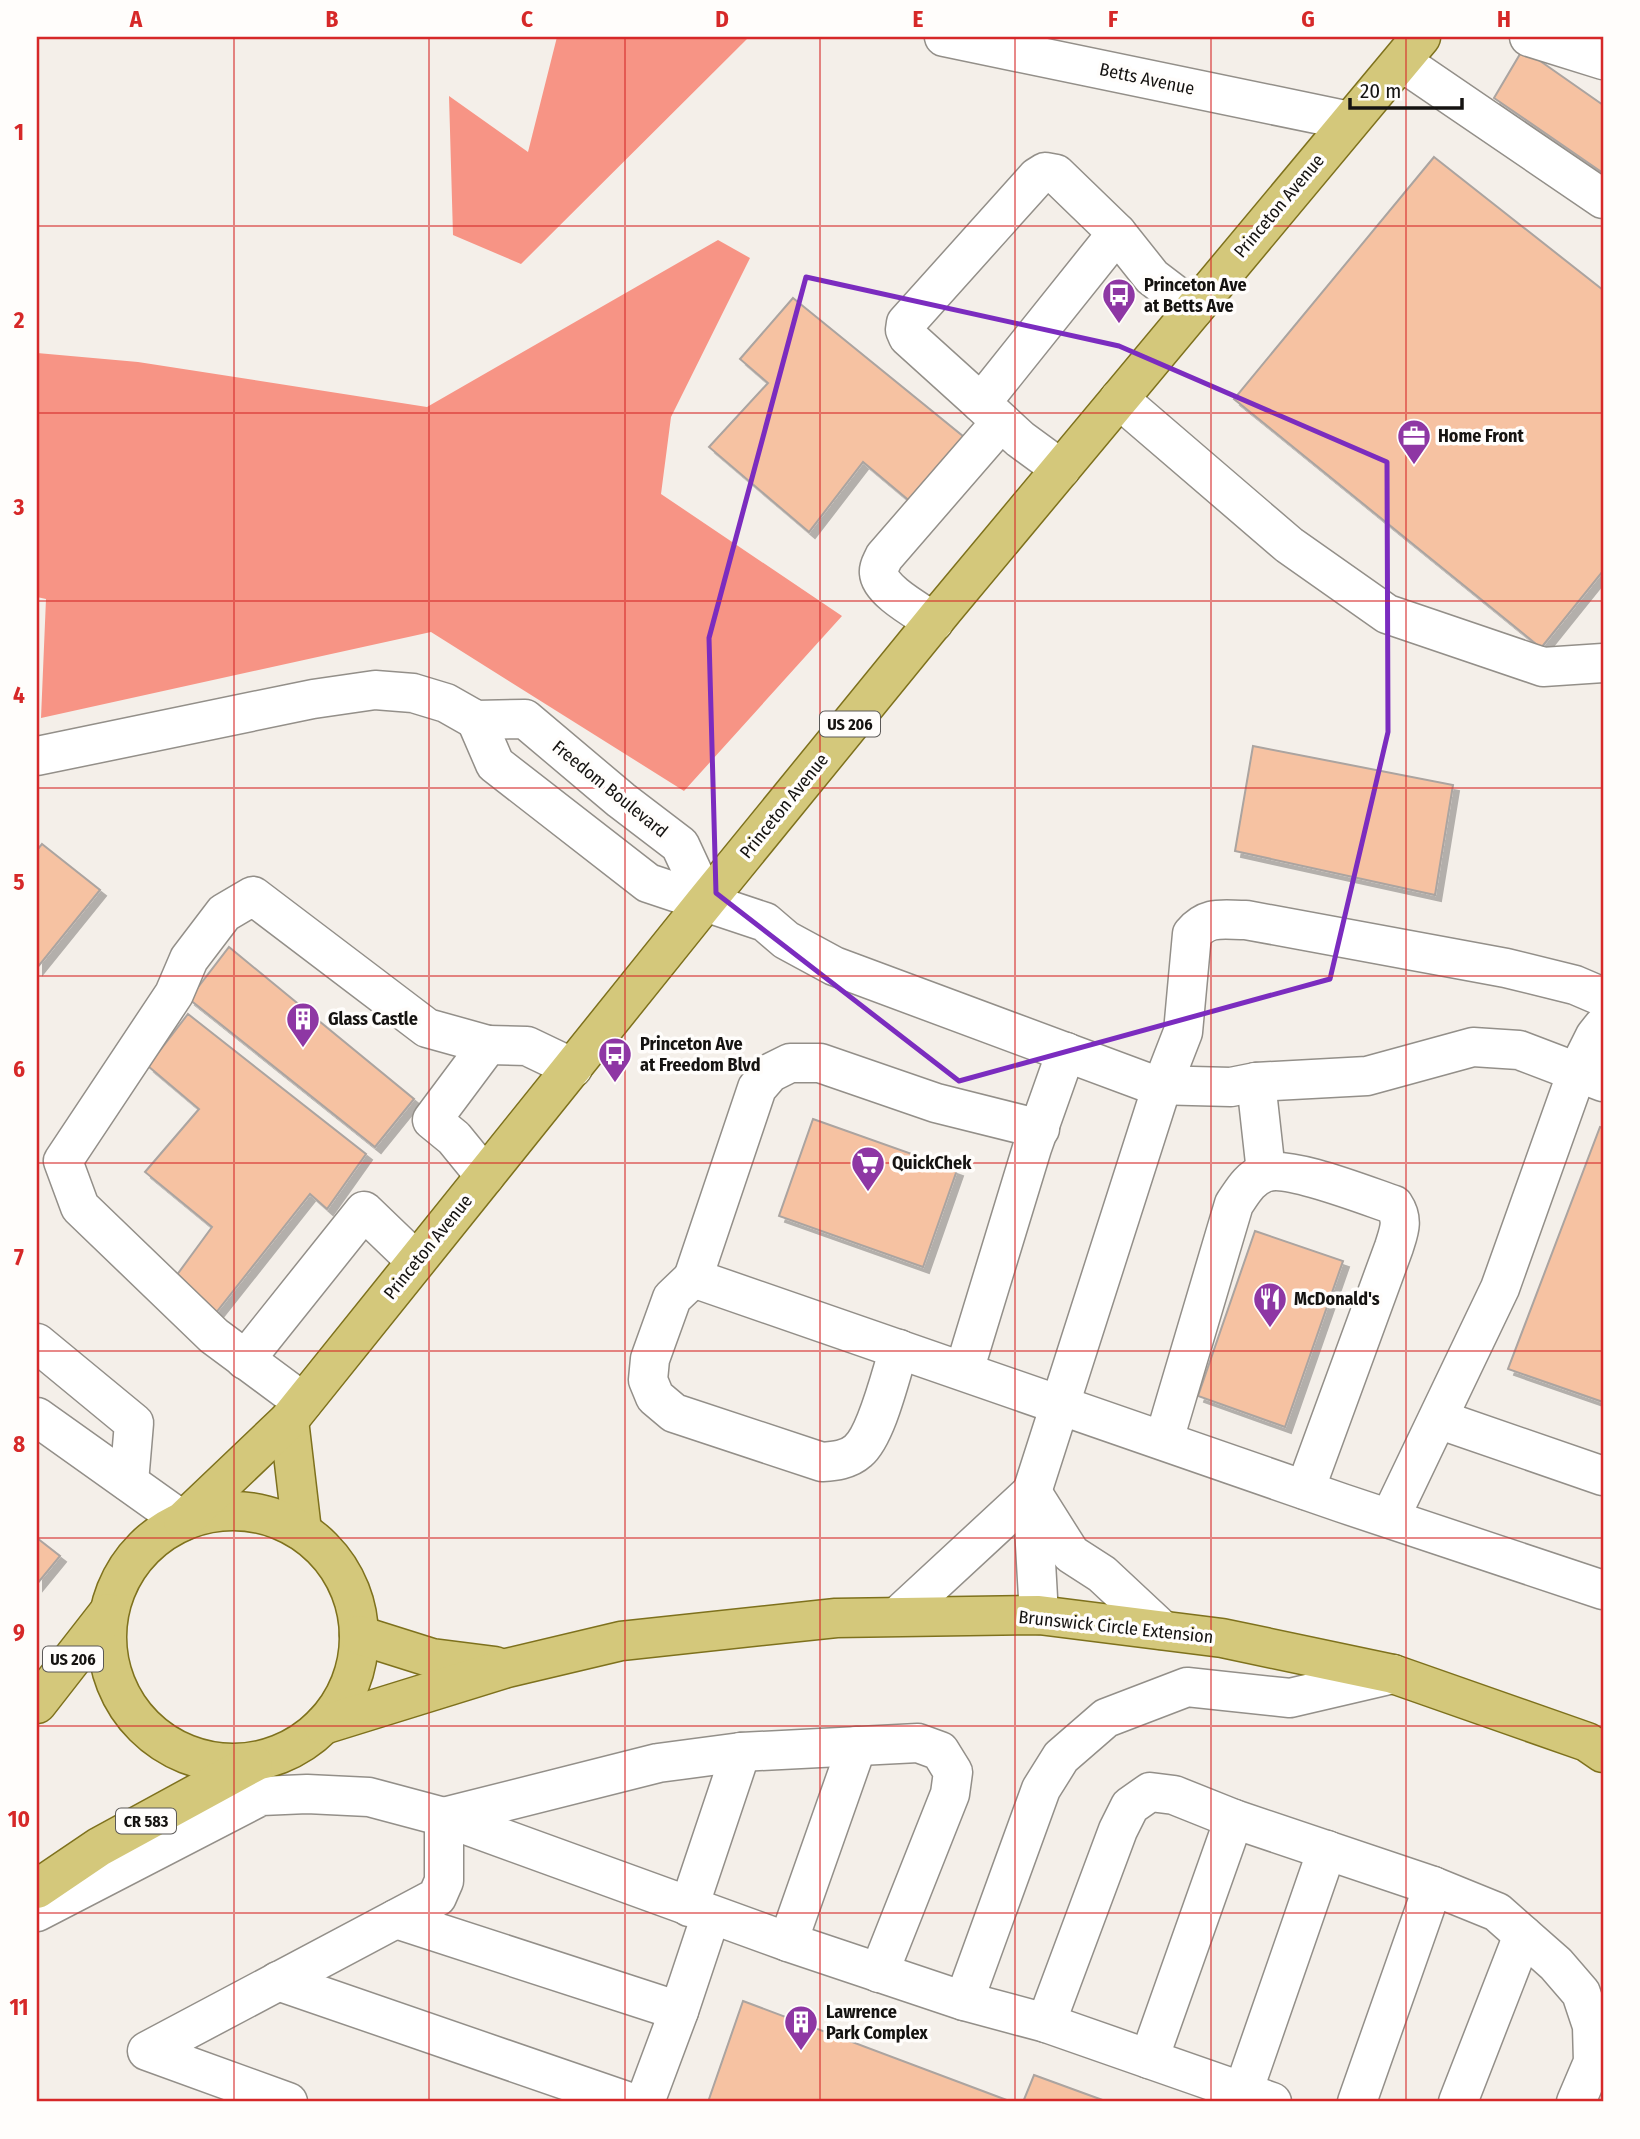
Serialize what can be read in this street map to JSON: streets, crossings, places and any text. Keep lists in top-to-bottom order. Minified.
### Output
{"streets":{"main road":["Princeton Avenue","US 206","Brunswick Circle Extension","CR 583"],"street":["Betts Avenue","Freedom Boulevard"]},"crossings":[["Betts Avenue","Princeton Avenue"],["Princeton Avenue","Freedom Boulevard"]],"places":{"bus stop":["Princeton Ave at Betts Ave","Princeton Ave at Freedom Blvd"],"office":["Home Front"],"building":["Glass Castle","Lawrence Park Complex"],"supermarket":["QuickChek"],"restaurant":["McDonald's"]},"scale_bar":"20 m","grid":{"columns":["A","B","C","D","E","F","G","H"],"rows":["1","2","3","4","5","6","7","8","9","10","11"]}}
